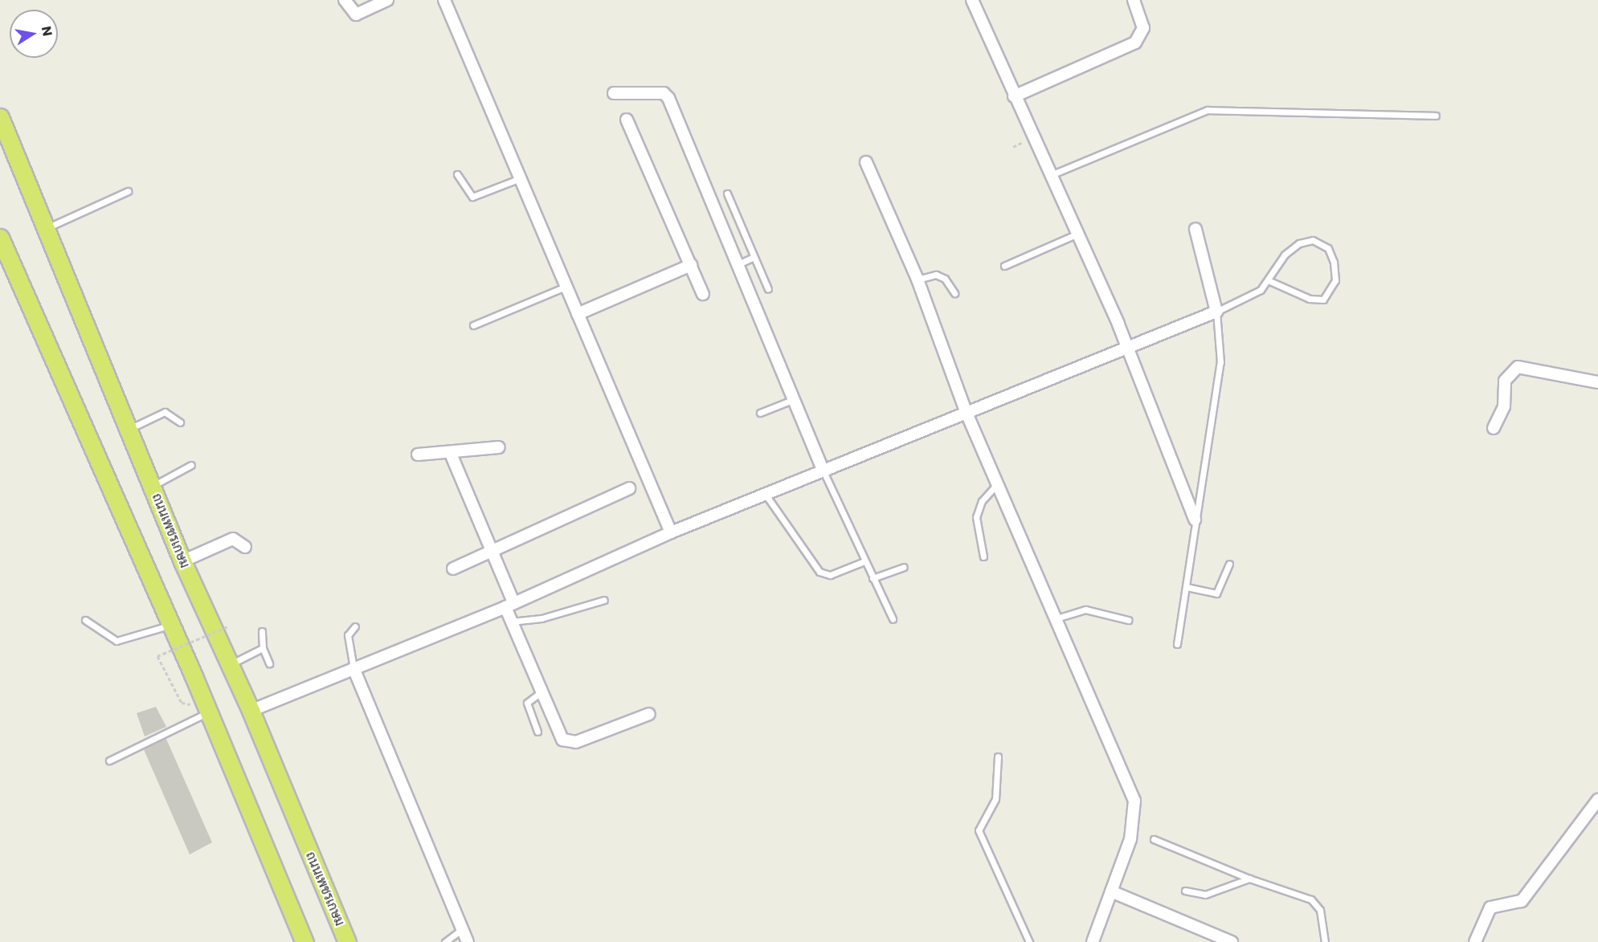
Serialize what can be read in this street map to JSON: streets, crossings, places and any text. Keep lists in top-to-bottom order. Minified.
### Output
{"streets":{"main road":["ถนนเพชรเกษม"]},"north":"right"}
